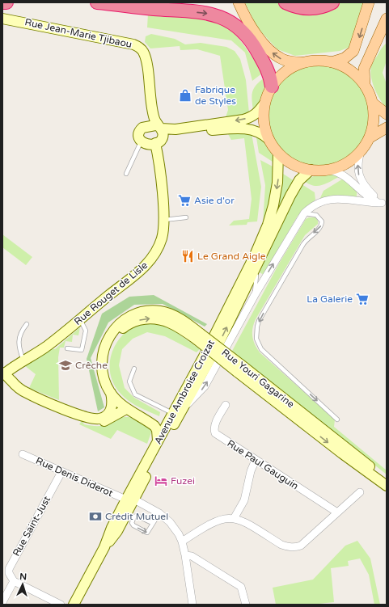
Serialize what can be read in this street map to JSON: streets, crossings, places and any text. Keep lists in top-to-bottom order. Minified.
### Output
{"streets":{"street":["Rue Jean-Marie Tjibaou","Rue Rouget de Lisle","Rue Youri Gagarine","Avenue Ambroise Croizat","Rue Paul Gauguin","Rue Denis Diderot","Rue Saint-Just"]},"crossings":[["Rue Jean-Marie Tjibaou","Rue Rouget de Lisle"],["Rue Youri Gagarine","Avenue Ambroise Croizat"],["Avenue Ambroise Croizat","Rue Denis Diderot"],["Rue Denis Diderot","Rue Saint-Just"]],"places":{"shop":["Fabrique de Styles"],"supermarket":["Asie d'or","La Galerie"],"restaurant":["Le Grand Aigle"],"school or university":["Crêche"],"hotel":["Fuzei"],"bank":["Crédit Mutuel"]},"north":"top"}
